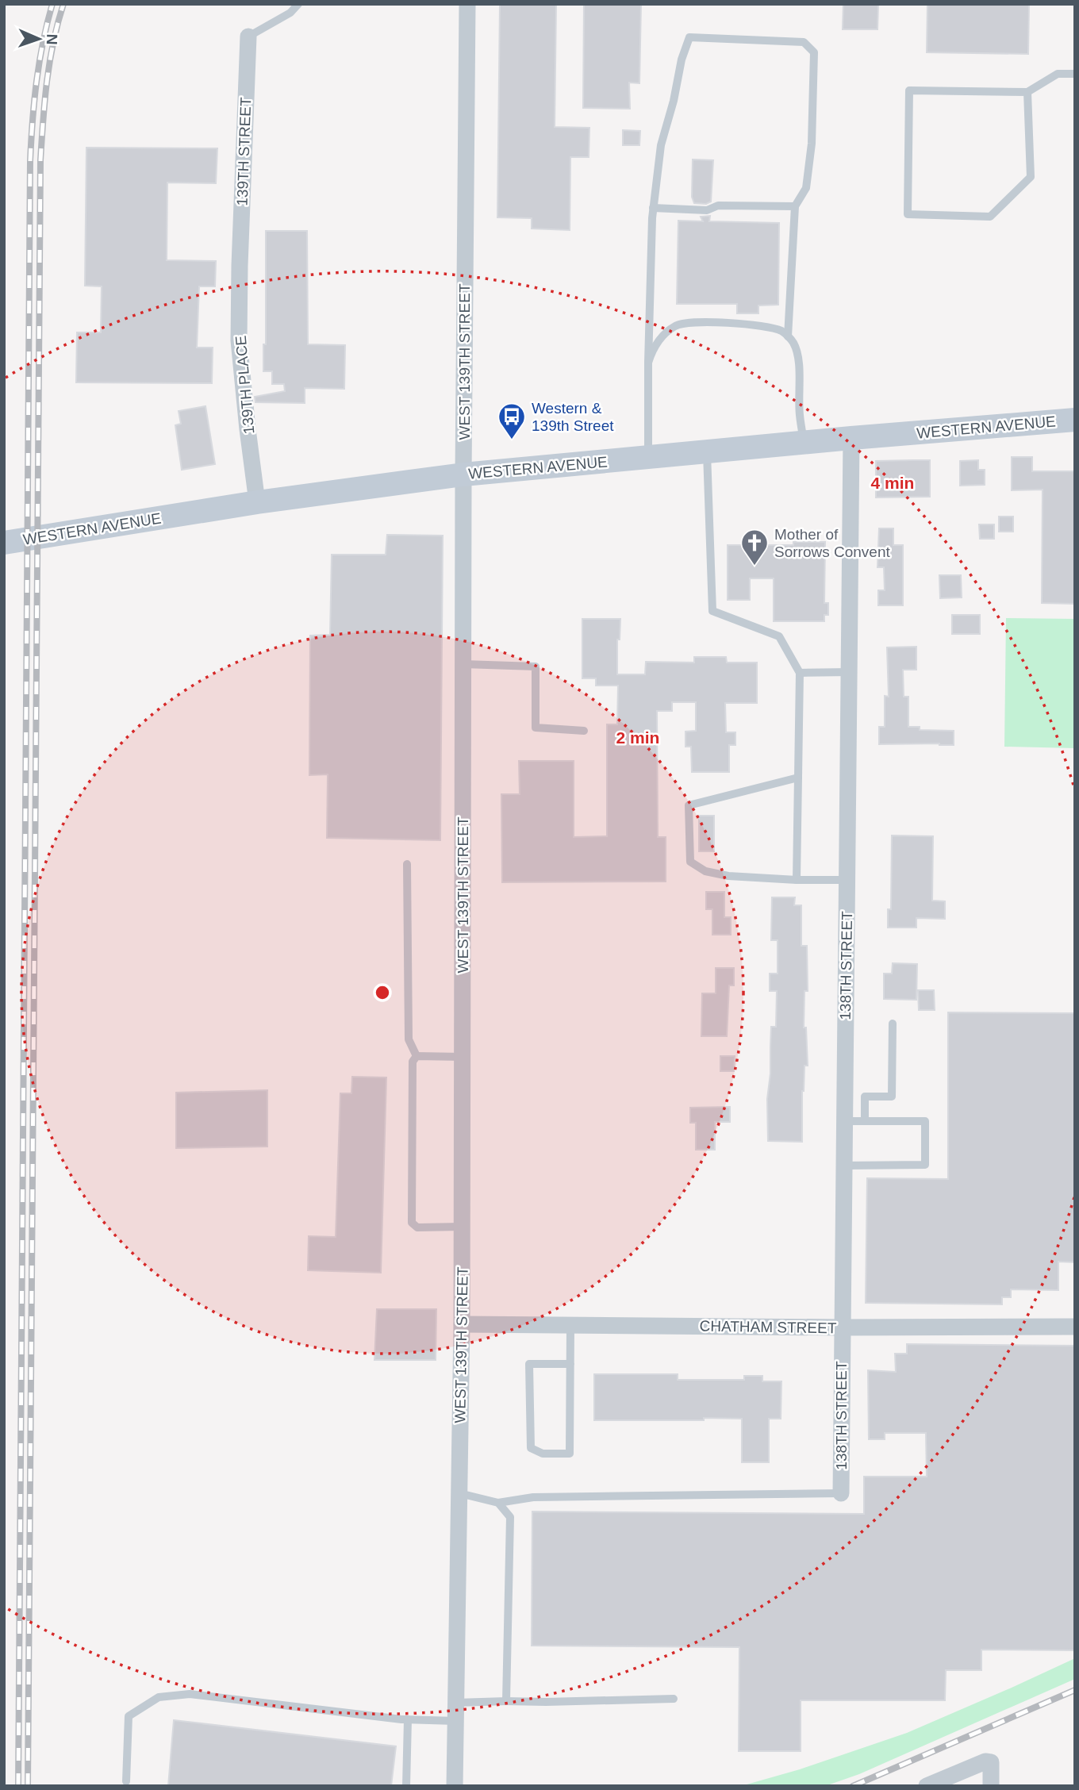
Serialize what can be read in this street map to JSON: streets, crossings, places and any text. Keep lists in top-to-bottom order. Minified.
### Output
{"streets":{"main road":["WESTERN AVENUE"],"street":["139TH STREET","WEST 139TH STREET","139TH PLACE","138TH STREET","CHATHAM STREET"]},"crossings":[["139TH STREET","139TH PLACE"],["WEST 139TH STREET","WESTERN AVENUE"],["WEST 139TH STREET","CHATHAM STREET"],["139TH PLACE","WESTERN AVENUE"],["WESTERN AVENUE","138TH STREET"],["138TH STREET","CHATHAM STREET"]],"places":{"bus stop":["Western & 139th Street"],"church":["Mother of Sorrows Convent"]},"north":"right","rings":["4 min","2 min"]}
